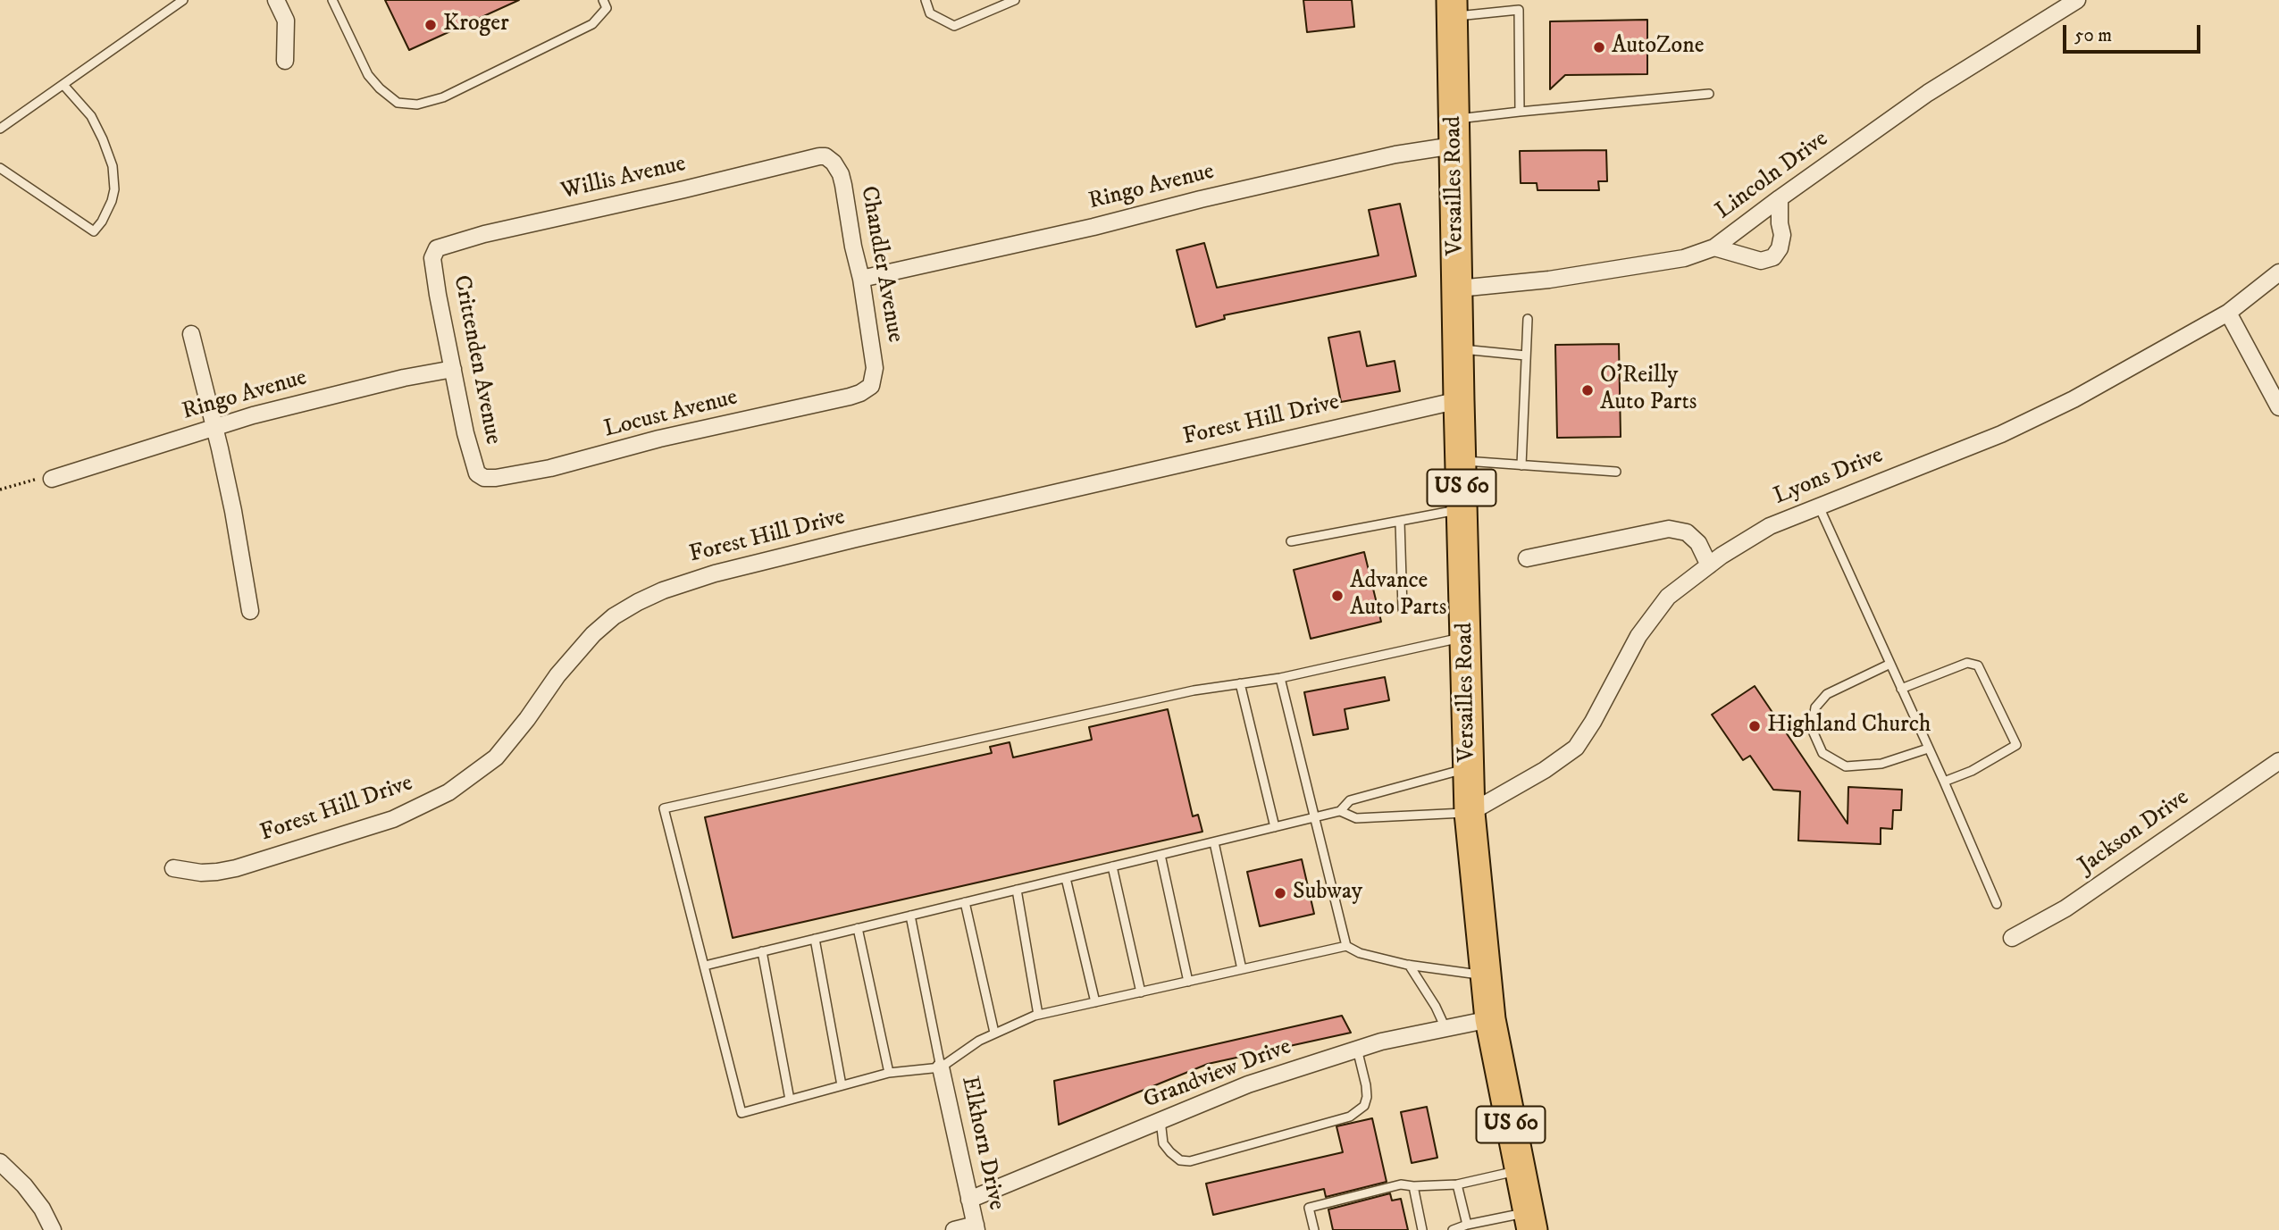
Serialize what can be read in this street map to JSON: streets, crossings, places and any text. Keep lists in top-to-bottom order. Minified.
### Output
{"streets":{"highway":["Versailles Road","US 60"],"street":["Lincoln Drive","Willis Avenue","Ringo Avenue","Chandler Avenue","Crittenden Avenue","Locust Avenue","Forest Hill Drive","Lyons Drive","Jackson Drive","Grandview Drive","Elkhorn Drive"]},"crossings":[["Lincoln Drive","Versailles Road"],["Willis Avenue","Chandler Avenue"],["Willis Avenue","Crittenden Avenue"],["Versailles Road","Ringo Avenue"],["Versailles Road","Forest Hill Drive"],["Versailles Road","Lyons Drive"],["Versailles Road","Grandview Drive"],["Ringo Avenue","Chandler Avenue"],["Ringo Avenue","Crittenden Avenue"],["Chandler Avenue","Locust Avenue"],["Crittenden Avenue","Locust Avenue"],["Grandview Drive","Elkhorn Drive"]],"places":["Kroger","AutoZone","O'Reilly Auto Parts","Advance Auto Parts","Highland Church","Subway"],"scale_bar":"50 m"}
